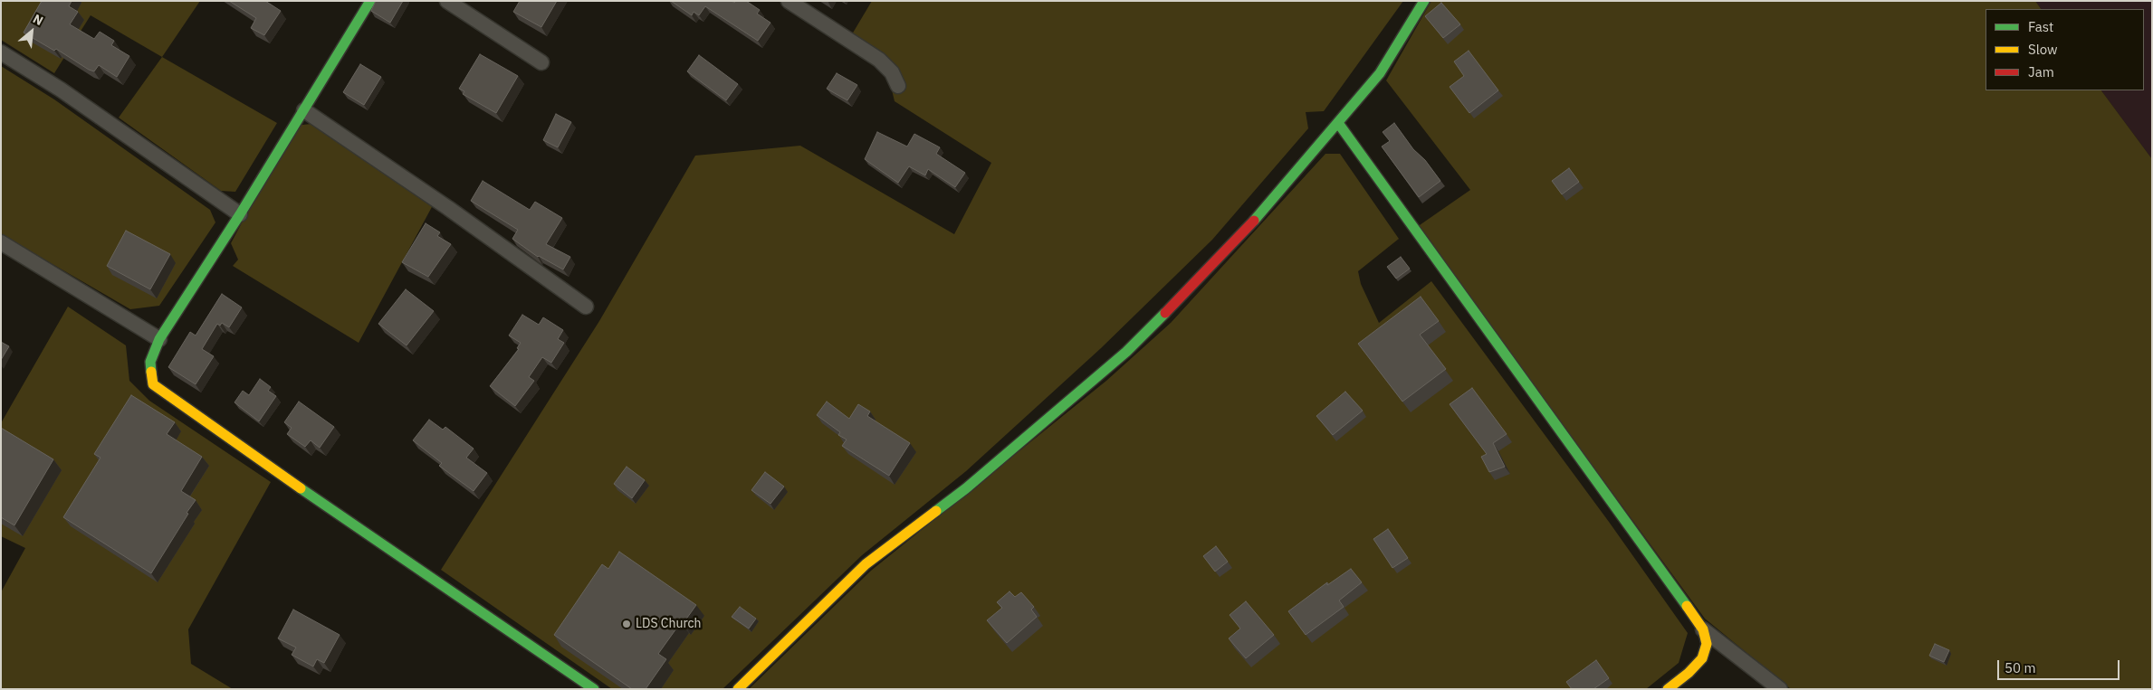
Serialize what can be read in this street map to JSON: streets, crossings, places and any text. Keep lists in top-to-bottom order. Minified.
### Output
{"places":["LDS Church"],"legend":["Fast","Slow","Jam"],"scale_bar":"50 m","north":"top right"}
